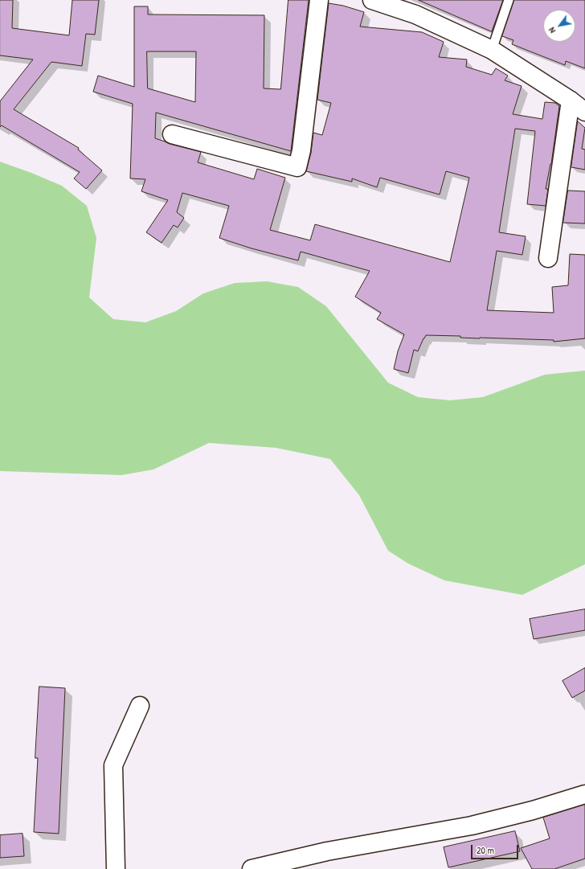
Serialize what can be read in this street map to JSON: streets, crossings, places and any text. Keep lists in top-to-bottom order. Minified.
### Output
{"scale_bar":"20 m","north":"bottom left"}
